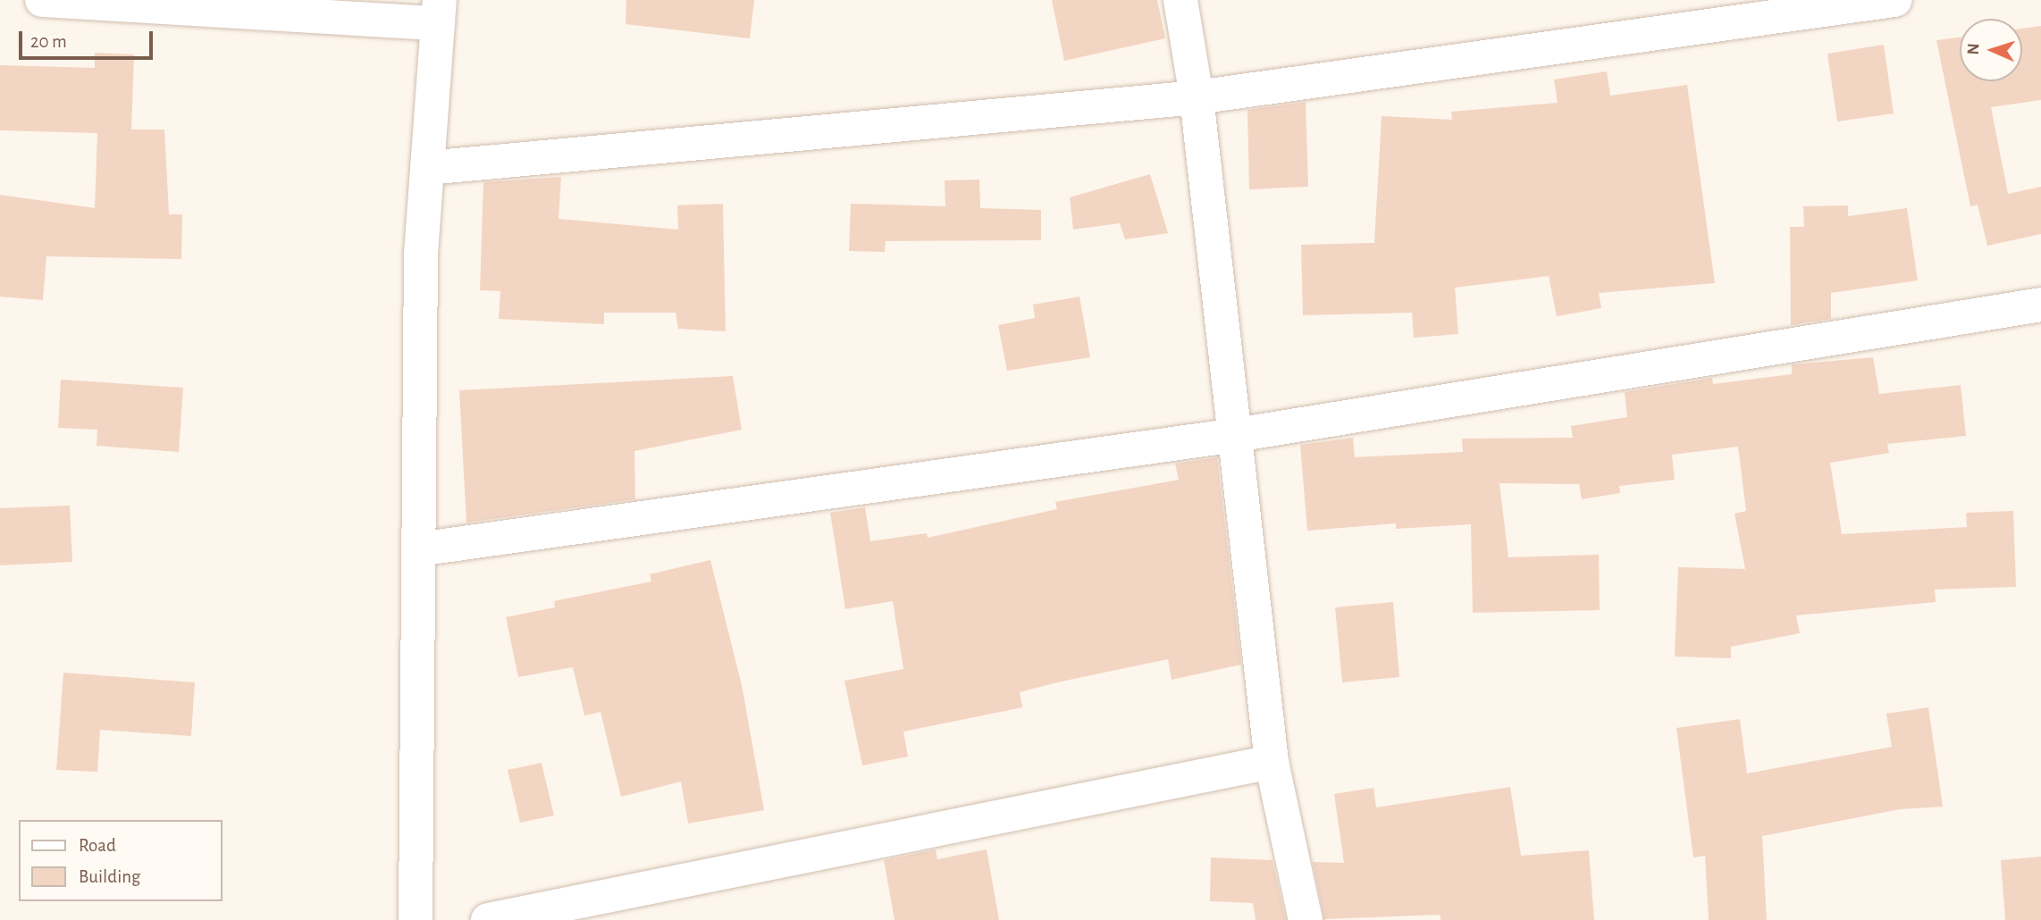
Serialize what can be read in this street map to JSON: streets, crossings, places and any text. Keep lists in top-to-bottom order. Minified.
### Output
{"legend":["Road","Building"],"scale_bar":"20 m","north":"left"}
